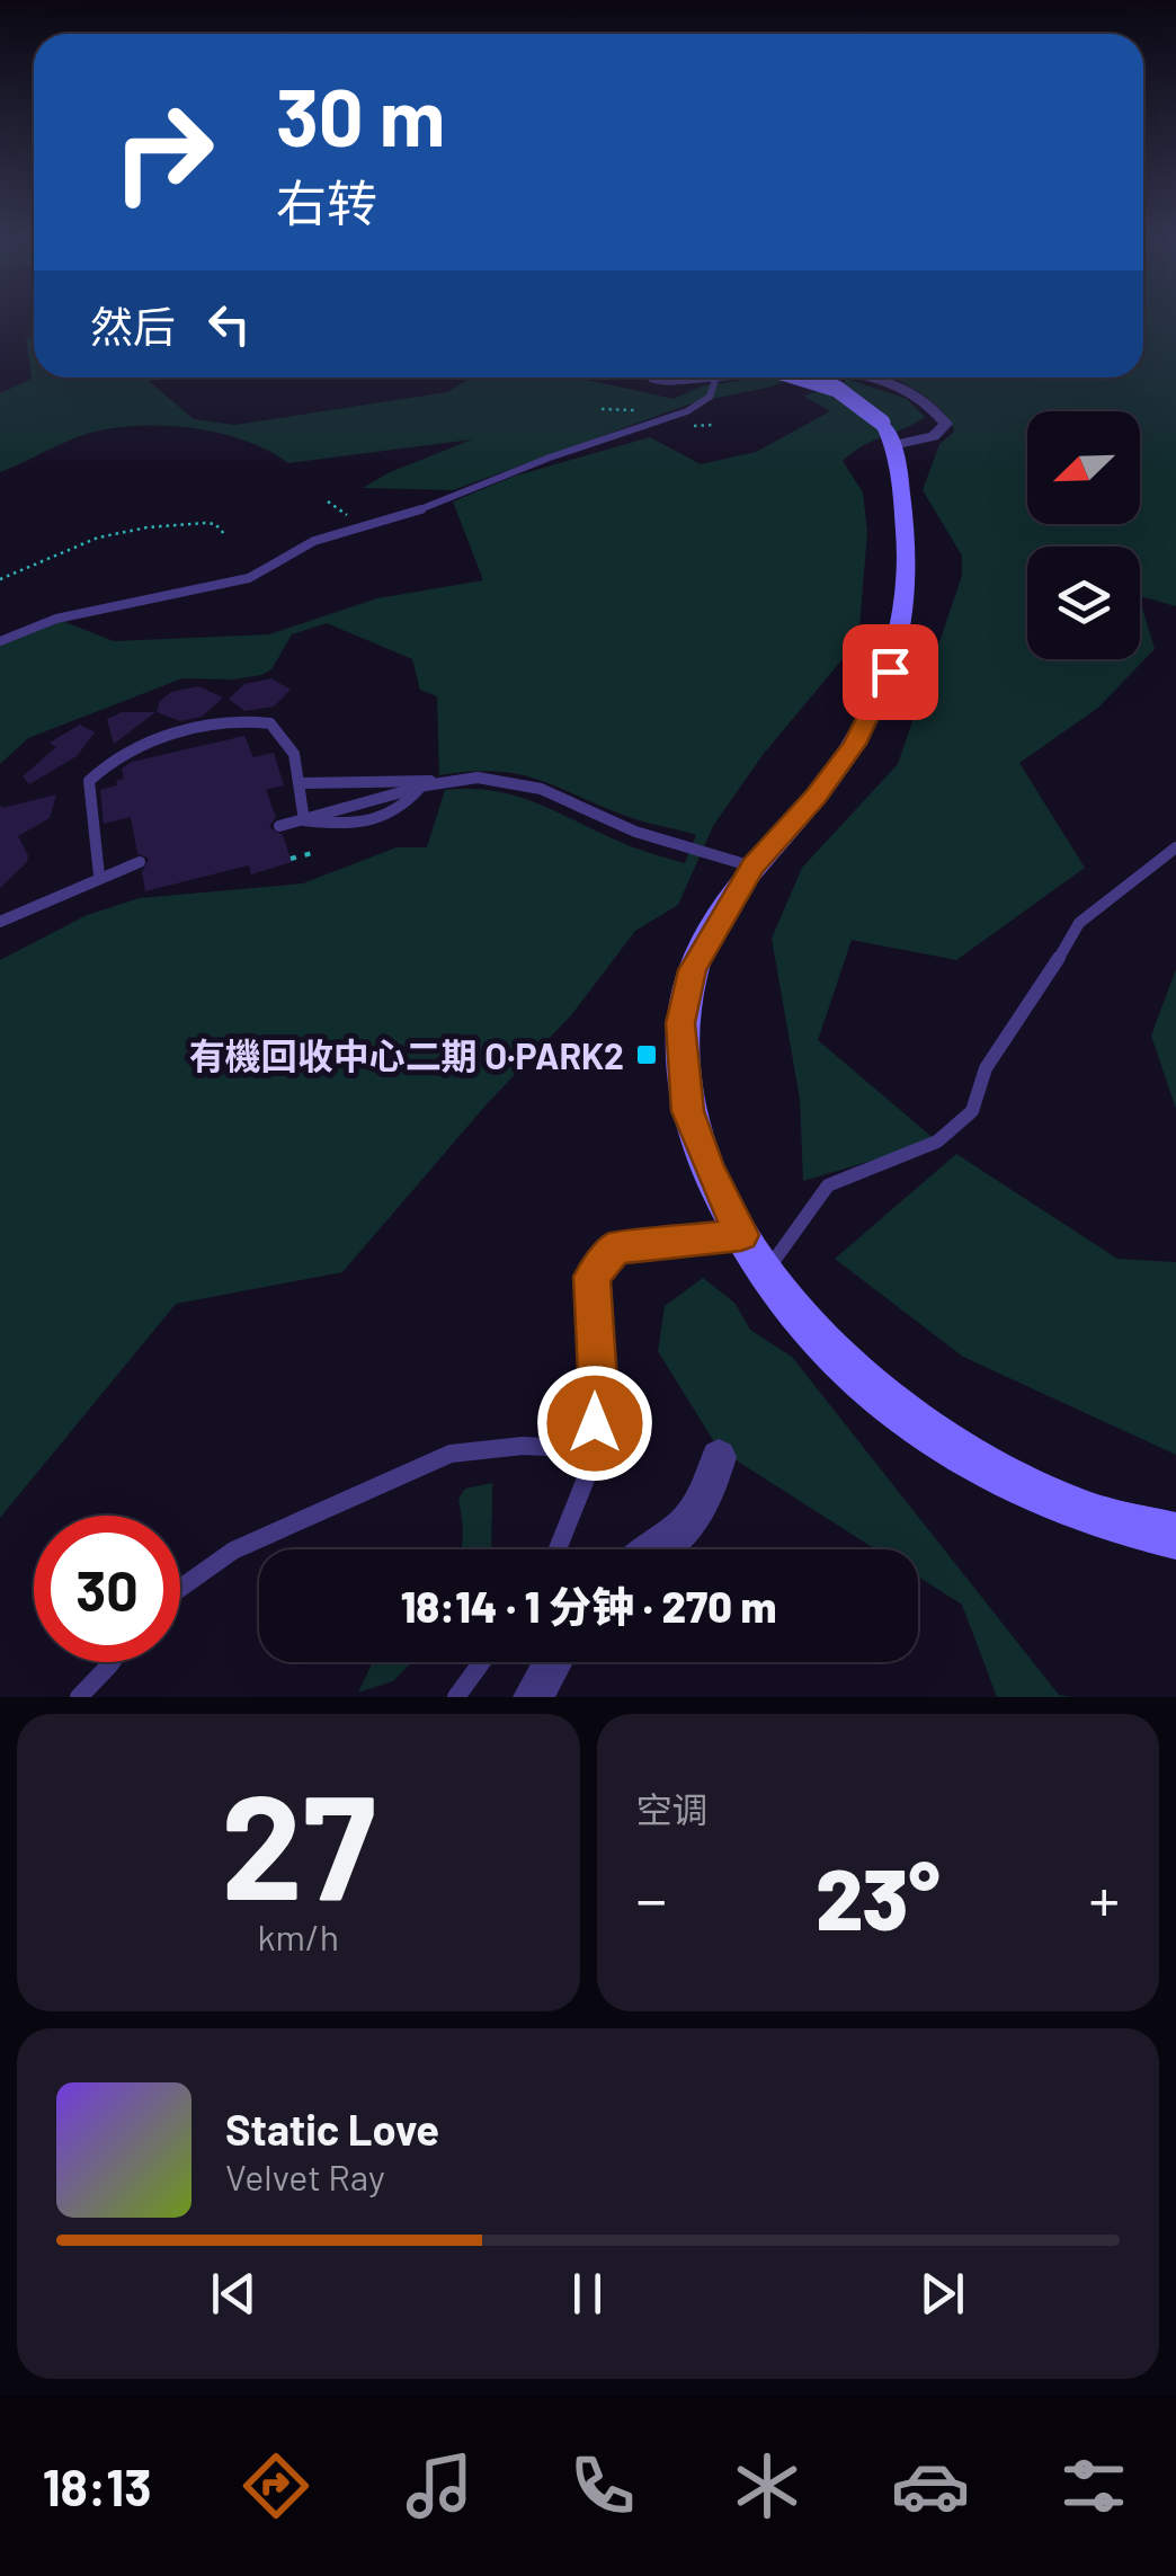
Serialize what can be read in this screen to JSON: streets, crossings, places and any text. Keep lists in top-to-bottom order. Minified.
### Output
{"places":{"transit":["有機回收中心二期 O·PARK2"]},"north":"bottom left","page":{"turn":["30 m","右转"],"then":"然后","limit":"30","trip":"18:14 · 1 分钟 · 270 m","tile":[["27","km/h"],"空调"],"heat":["−","23°","+"],"song":["Static Love","Velvet Ray"],"tabs":"18:13"}}
